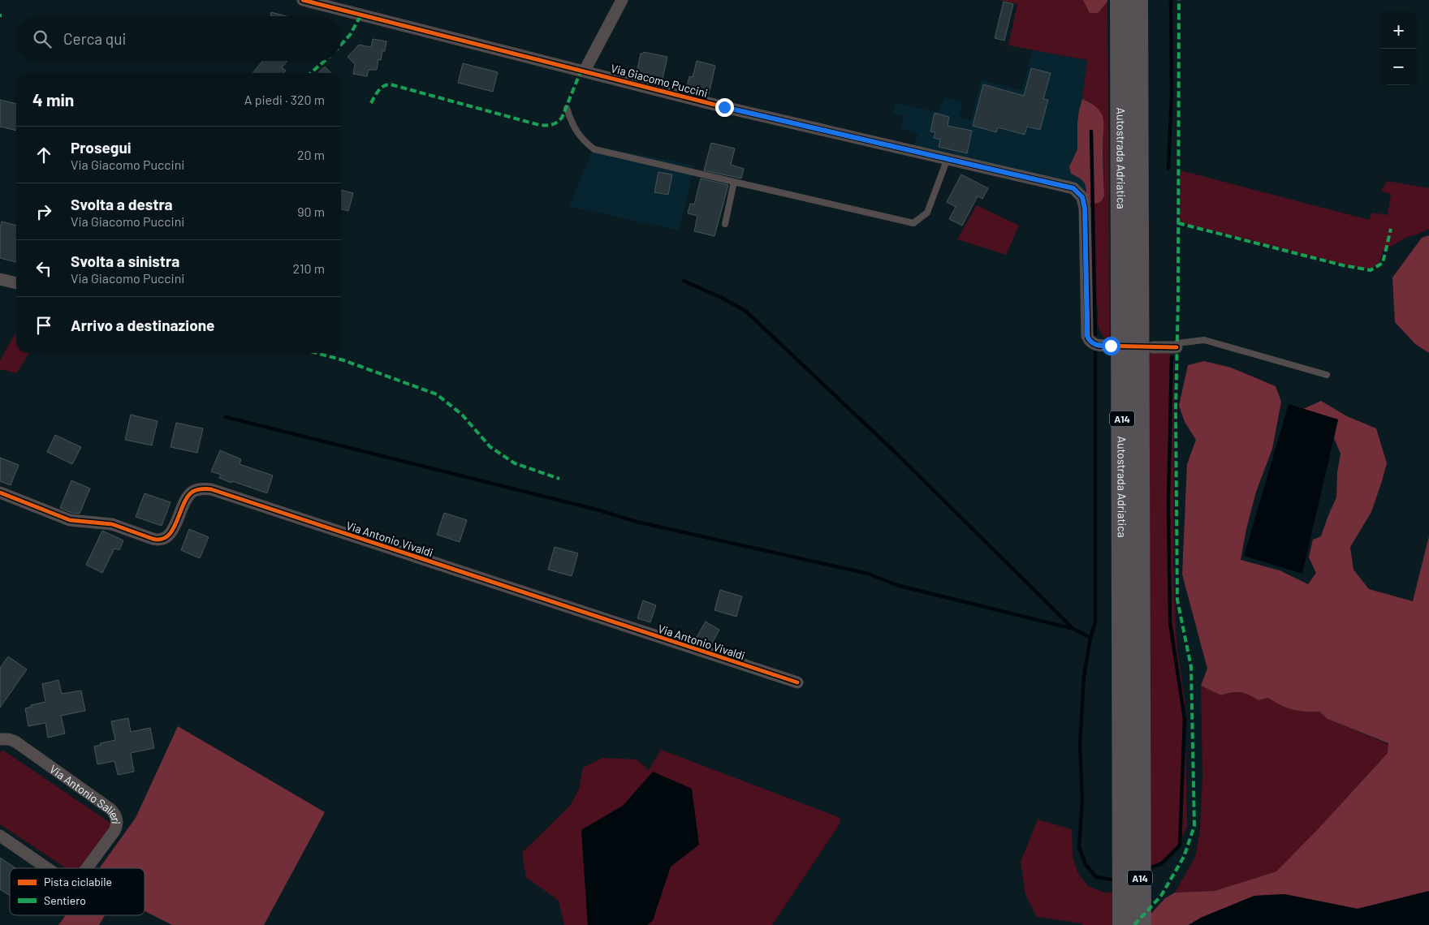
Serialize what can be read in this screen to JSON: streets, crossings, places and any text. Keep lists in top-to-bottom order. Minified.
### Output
{"streets":{"highway":["Autostrada Adriatica","A14"],"street":["Via Giacomo Puccini","Via Antonio Vivaldi","Via Antonio Salieri"]},"legend":["Pista ciclabile","Sentiero"],"page":{"map_buttons":["+","−"],"search":"Cerca qui","heading":["4 min","A piedi · 320 m"],"list":[["Prosegui","Via Giacomo Puccini","20 m"],["Svolta a destra","Via Giacomo Puccini","90 m"],["Svolta a sinistra","Via Giacomo Puccini","210 m"],"Arrivo a destinazione"]}}
